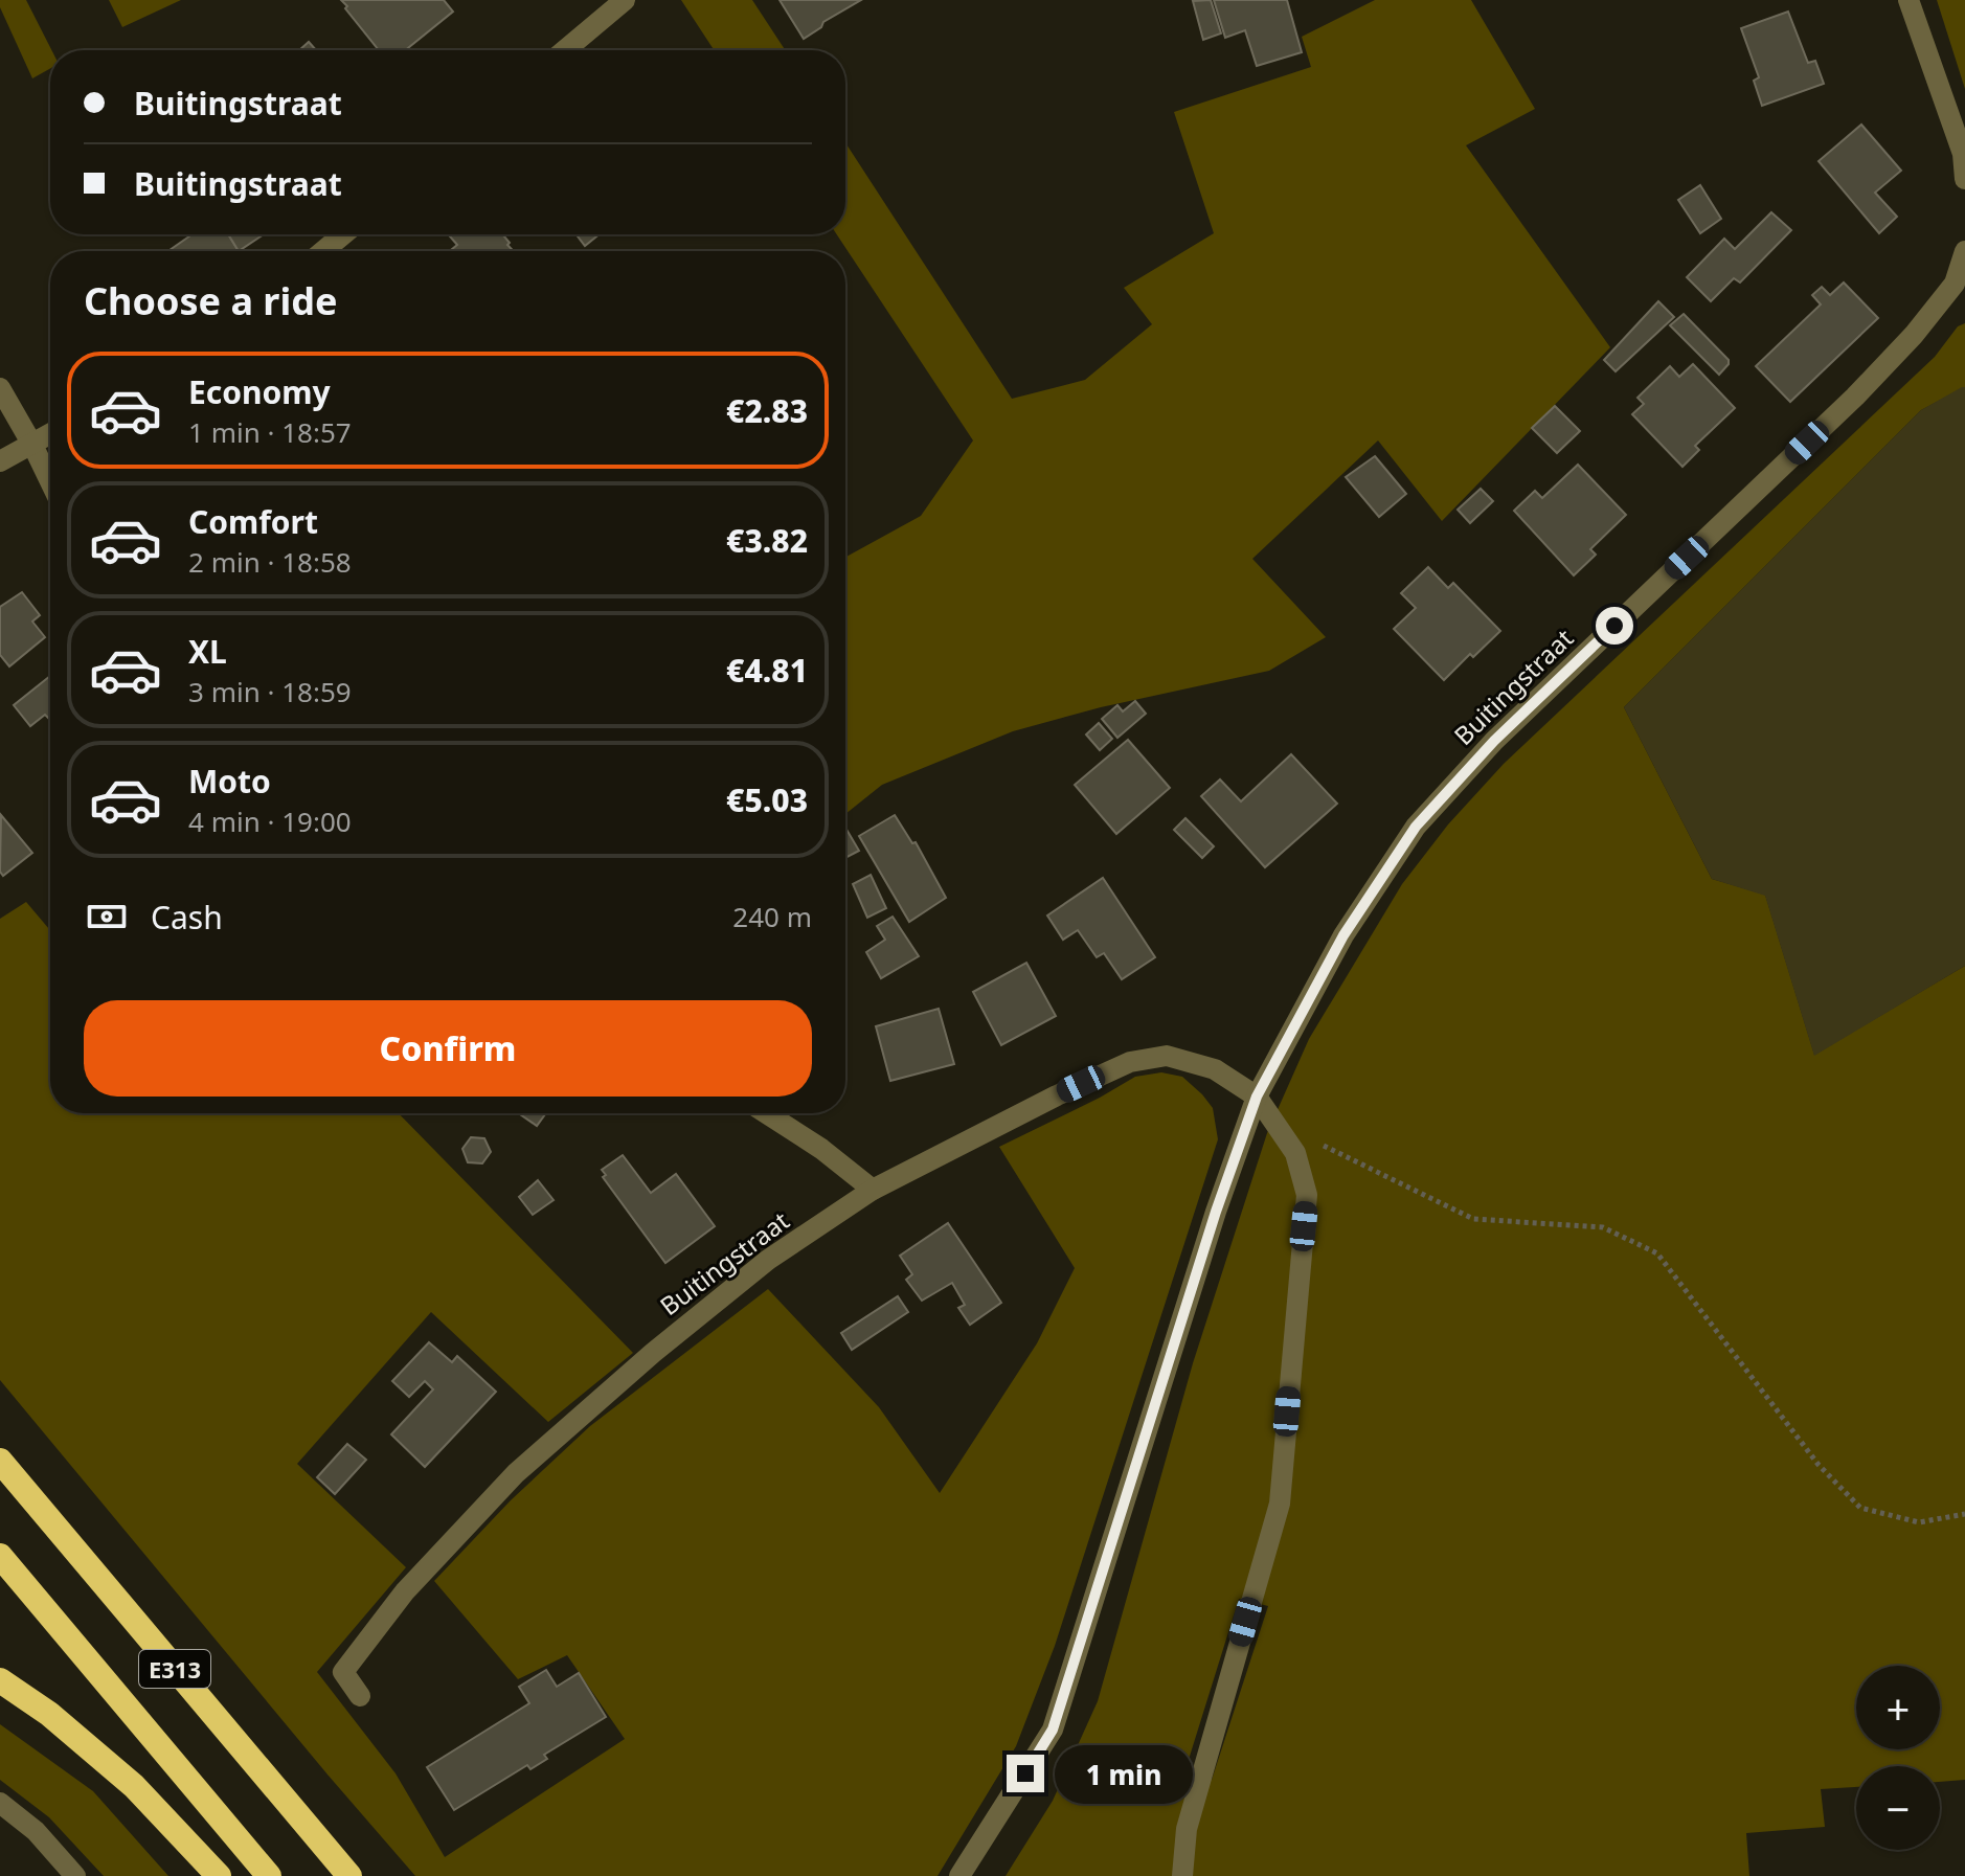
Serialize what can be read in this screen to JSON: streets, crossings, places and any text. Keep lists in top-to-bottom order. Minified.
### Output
{"streets":{"highway":["E313"],"street":["Buitingstraat"]},"page":{"banner":["Buitingstraat","Buitingstraat"],"heading":"Choose a ride","list":[{"name":"Economy","note":"1 min · 18:57","value":"€2.83"},{"name":"Comfort","note":"2 min · 18:58","value":"€3.82"},{"name":"XL","note":"3 min · 18:59","value":"€4.81"},{"name":"Moto","note":"4 min · 19:00","value":"€5.03"}],"pay":["Cash","240 m"],"buttons":"Confirm","map_buttons":["+","−"],"bubble":"1 min"}}
